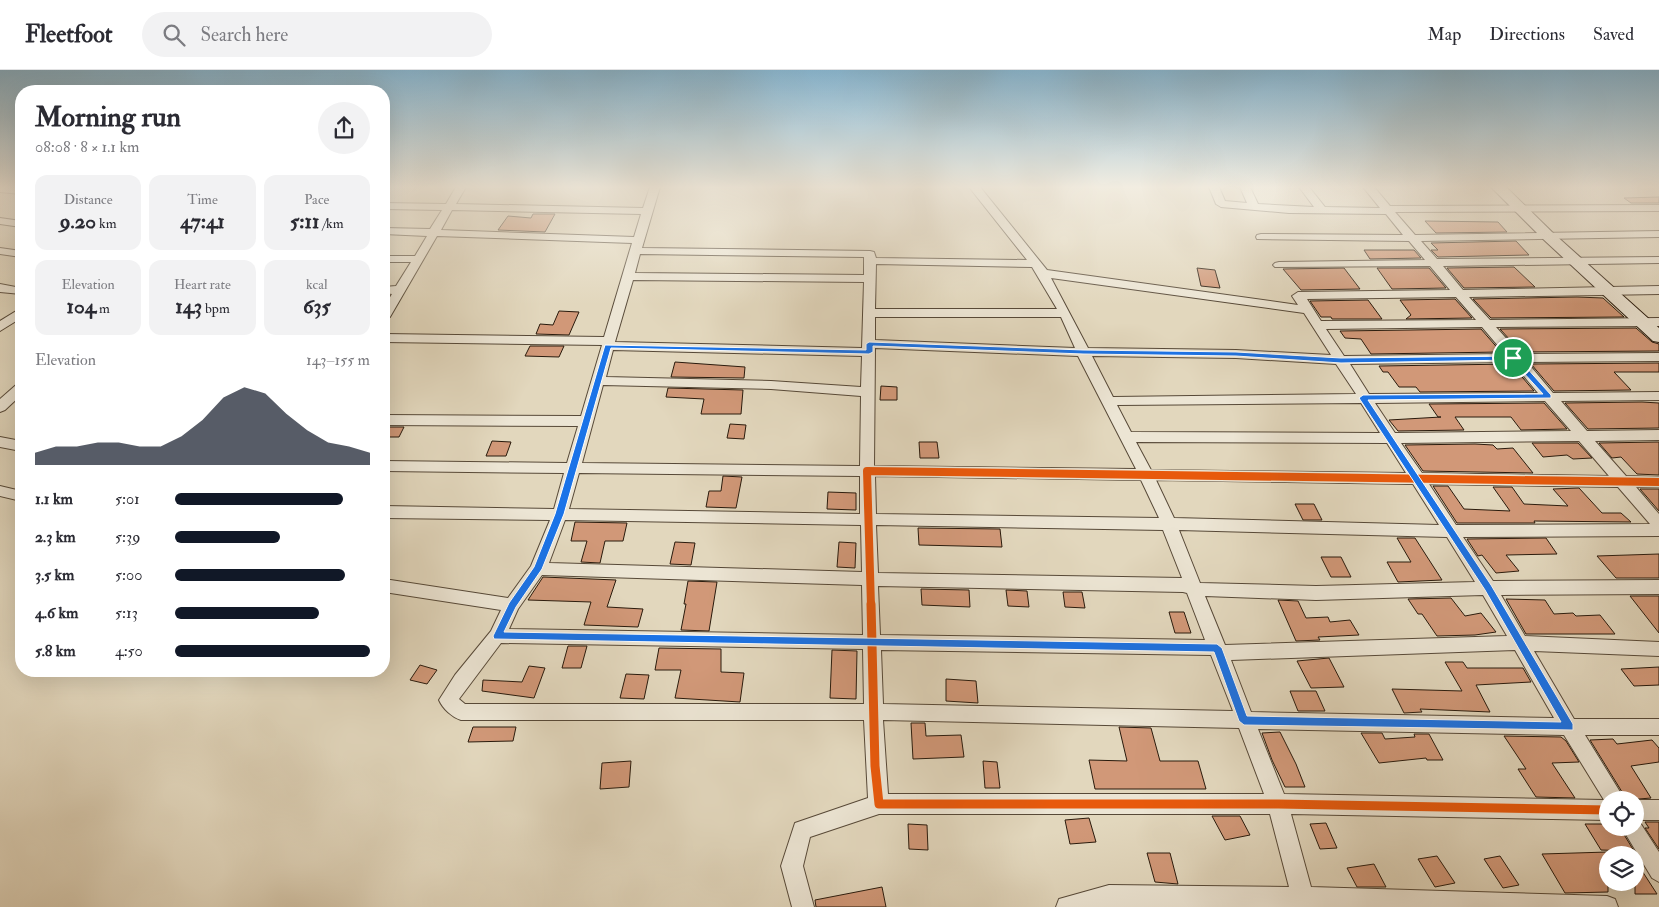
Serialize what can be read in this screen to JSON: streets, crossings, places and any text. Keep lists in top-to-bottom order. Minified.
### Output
{"page":{"header":"Fleetfoot","search":"Search here","nav":["Map","Directions","Saved"],"heading":["Morning run","08:08 · 8 × 1.1 km"],"stats":[["Distance","9.20 km"],["Time","47:41"],["Pace","5:11 /km"],["Elevation","104 m"],["Heart rate","143 bpm"],["kcal","635"]],"chart":["Elevation","143–155 m"],"list":[{"name":"1.1 km","note":"5:01"},{"name":"2.3 km","note":"5:39"},{"name":"3.5 km","note":"5:00"},{"name":"4.6 km","note":"5:13"},{"name":"5.8 km","note":"4:50"}]}}
